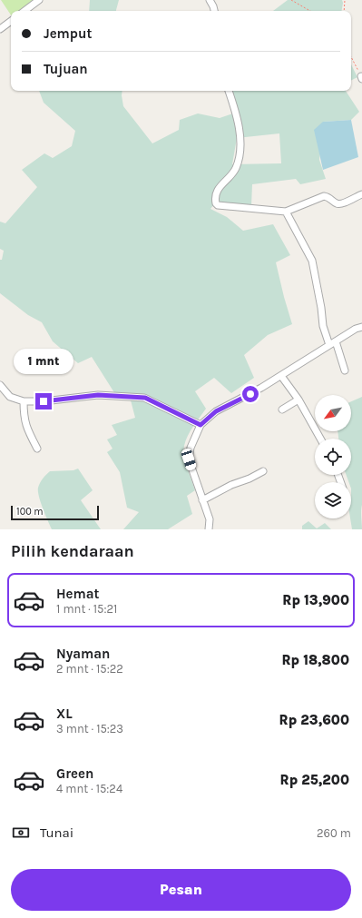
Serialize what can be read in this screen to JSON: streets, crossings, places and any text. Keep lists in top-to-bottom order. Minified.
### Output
{"scale_bar":"100 m","north":"bottom left","page":{"banner":["Jemput","Tujuan"],"bubble":"1 mnt","scale":"100 m","heading":"Pilih kendaraan","list":[{"name":"Hemat","note":"1 mnt · 15:21","value":"Rp 13,900"},{"name":"Nyaman","note":"2 mnt · 15:22","value":"Rp 18,800"},{"name":"XL","note":"3 mnt · 15:23","value":"Rp 23,600"},{"name":"Green","note":"4 mnt · 15:24","value":"Rp 25,200"}],"pay":["Tunai","260 m"],"buttons":"Pesan"}}
